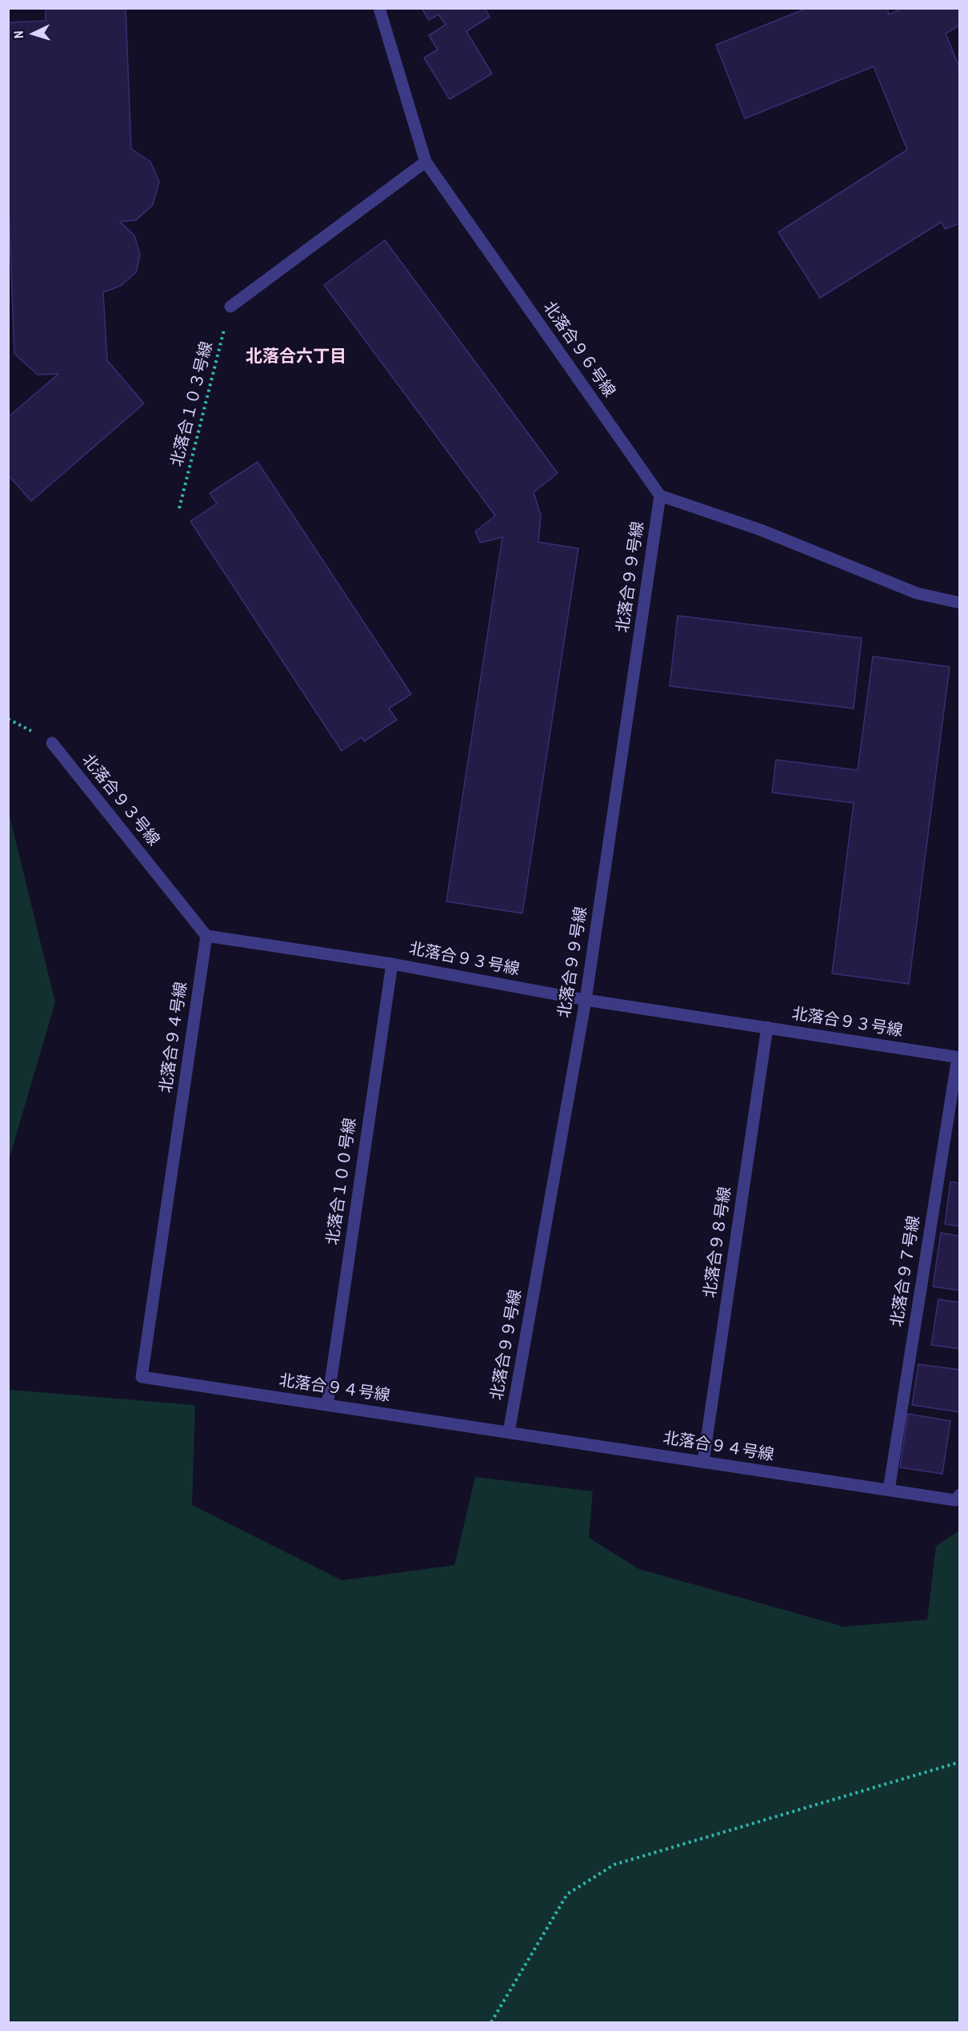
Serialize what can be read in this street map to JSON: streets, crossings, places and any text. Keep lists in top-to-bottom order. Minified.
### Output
{"streets":{"street":["北落合９６号線","北落合９９号線","北落合９３号線","北落合９４号線","北落合１００号線","北落合９８号線","北落合９７号線"],"path":["北落合１０３号線"]},"crossings":[["北落合９６号線","北落合９９号線"],["北落合９９号線","北落合９３号線"],["北落合９９号線","北落合９４号線"],["北落合９３号線","北落合９４号線"],["北落合９３号線","北落合１００号線"],["北落合９３号線","北落合９８号線"],["北落合９３号線","北落合９７号線"],["北落合９４号線","北落合１００号線"],["北落合９４号線","北落合９８号線"],["北落合９４号線","北落合９７号線"]],"districts":["北落合六丁目"],"north":"left"}
